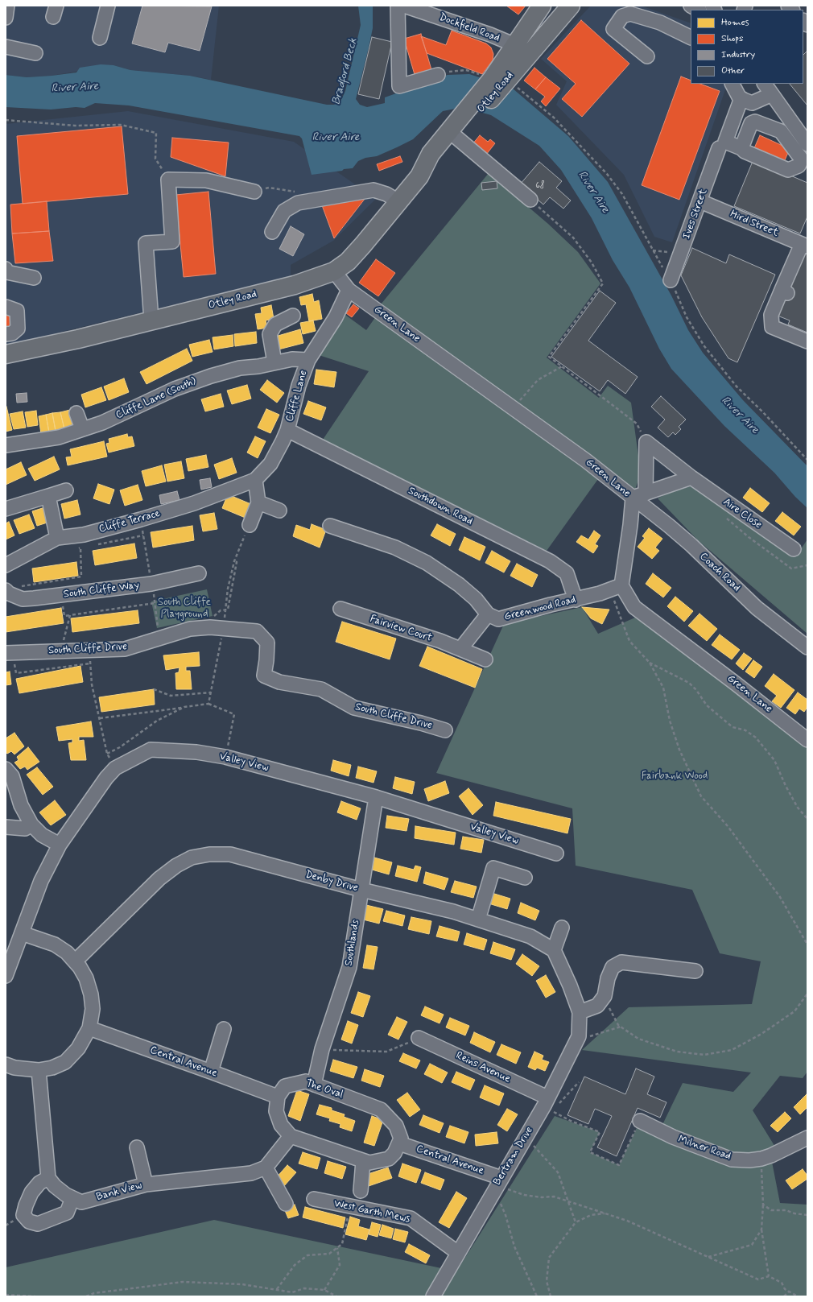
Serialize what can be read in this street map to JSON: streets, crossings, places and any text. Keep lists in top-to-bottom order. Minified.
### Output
{"streets":{"main road":["Otley Road"],"street":["Dockfield Road","Ives Street","Hird Street","Green Lane","Cliffe Lane","Cliffe Lane (South)","Southdown Road","Aire Close","Cliffe Terrace","Coach Road","South Cliffe Way","Greenwood Road","Fairview Court","South Cliffe Drive","Valley View","Denby Drive","Southlands","Central Avenue","Reins Avenue","The Oval","Milner Road","Bertram Drive","Bank View","West Garth Mews"]},"crossings":[["Dockfield Road","Otley Road"],["Otley Road","Green Lane"],["Ives Street","Hird Street"],["Green Lane","Cliffe Lane"],["Green Lane","Coach Road"],["Green Lane","Greenwood Road"],["Cliffe Lane","Cliffe Lane (South)"],["Cliffe Lane","Southdown Road"],["Cliffe Lane","Cliffe Terrace"],["Southdown Road","Greenwood Road"],["Valley View","Southlands"],["Denby Drive","Southlands"],["Southlands","The Oval"],["Central Avenue","The Oval"],["Central Avenue","Bertram Drive"],["Reins Avenue","Bertram Drive"],["Bertram Drive","West Garth Mews"]],"water":["Bradford Beck","River Aire"],"parks":["South Cliffe Playground","Fairbank Wood"],"house_numbers":["68"],"legend":["Homes","Shops","Industry","Other"]}
